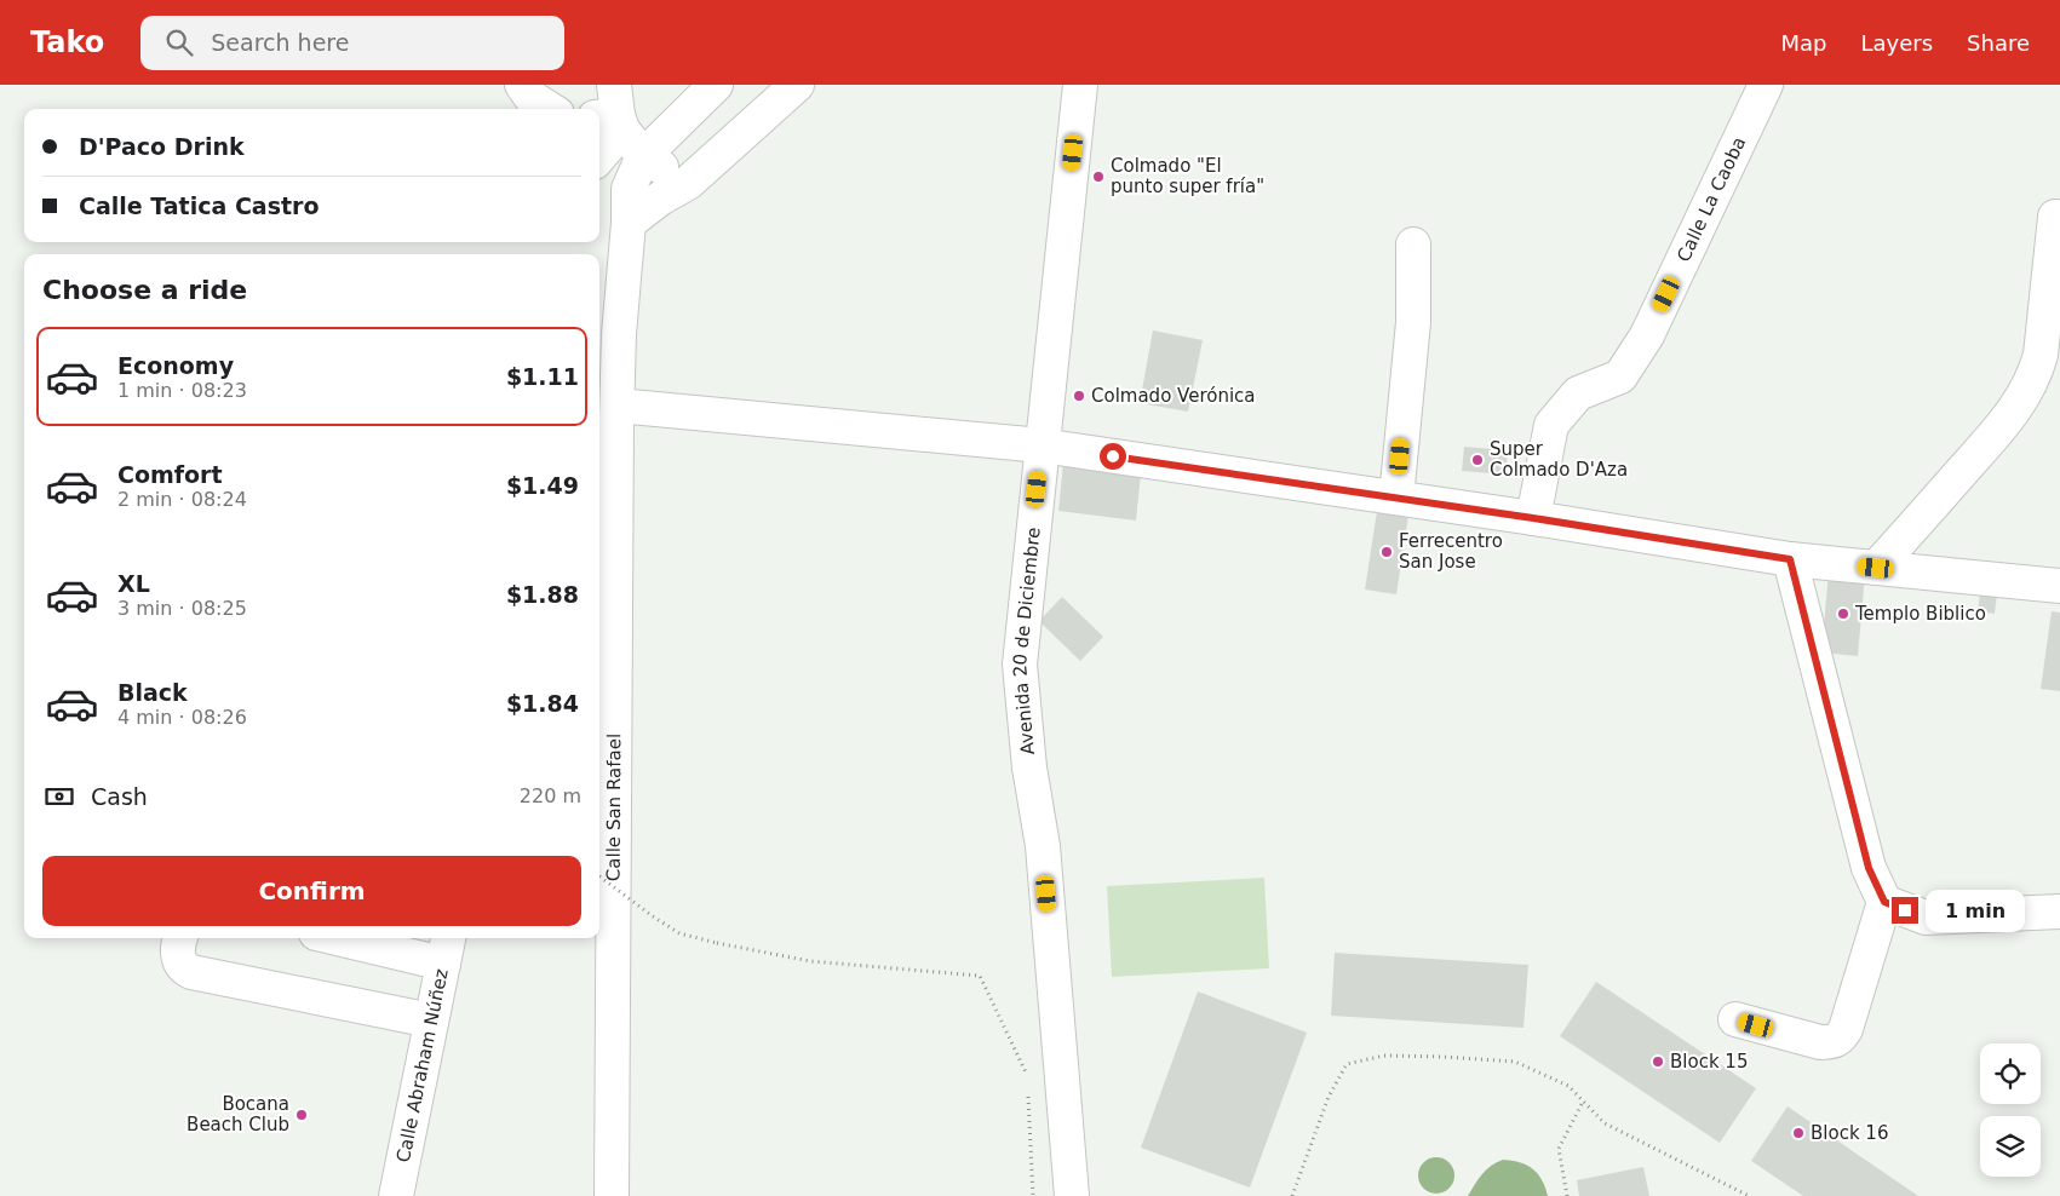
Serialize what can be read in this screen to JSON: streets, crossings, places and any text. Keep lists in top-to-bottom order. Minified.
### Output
{"streets":{"street":["Calle La Caoba","Avenida 20 de Diciembre","Calle San Rafael","Calle Abraham Núñez"]},"places":["Colmado \"El punto super fría\"","Colmado Verónica","Super Colmado D'Aza","Ferrecentro San Jose","Templo Biblico","Block 15","Bocana Beach Club","Block 16"],"page":{"header":"Tako","search":"Search here","nav":["Map","Layers","Share"],"banner":["D'Paco Drink","Calle Tatica Castro"],"heading":"Choose a ride","list":[{"name":"Economy","note":"1 min · 08:23","value":"$1.11"},{"name":"Comfort","note":"2 min · 08:24","value":"$1.49"},{"name":"XL","note":"3 min · 08:25","value":"$1.88"},{"name":"Black","note":"4 min · 08:26","value":"$1.84"}],"pay":["Cash","220 m"],"buttons":"Confirm","bubble":"1 min"}}
